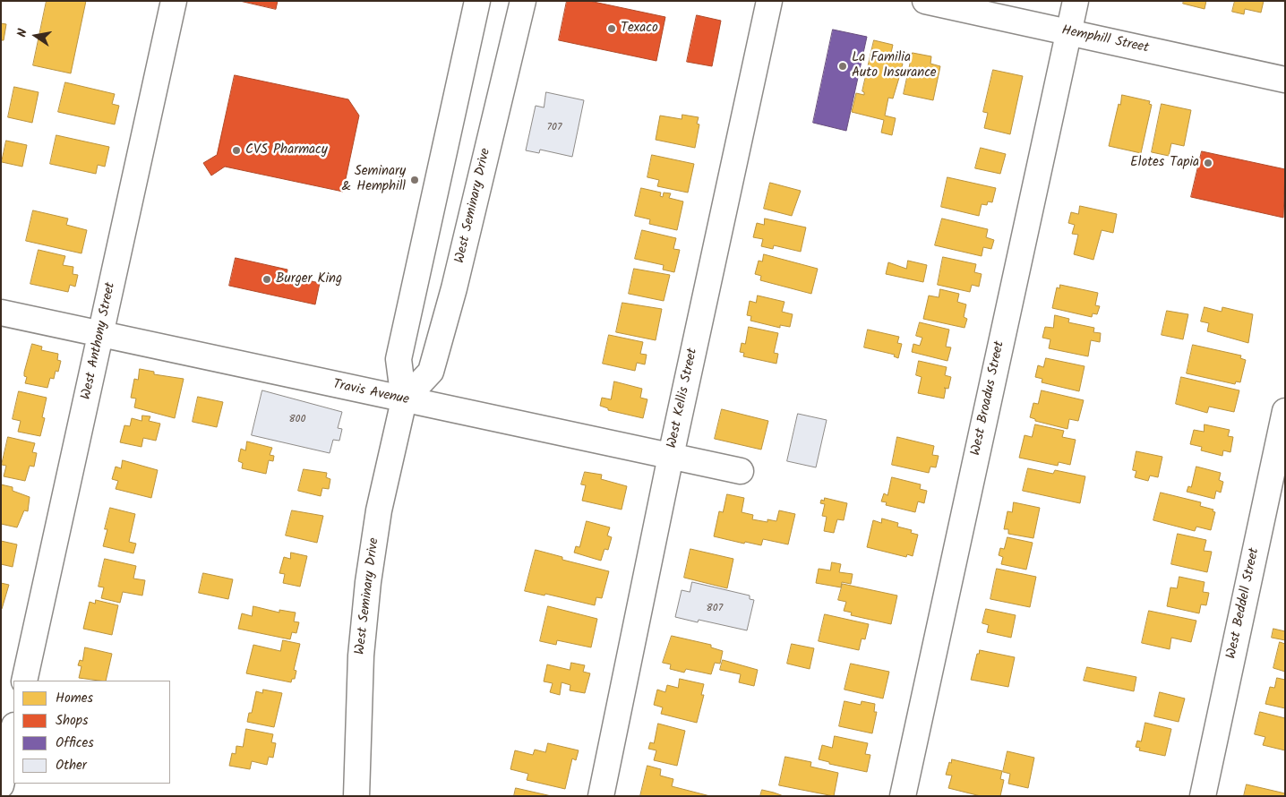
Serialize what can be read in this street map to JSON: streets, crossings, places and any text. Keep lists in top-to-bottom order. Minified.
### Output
{"streets":{"street":["Hemphill Street","West Seminary Drive","West Anthony Street","Travis Avenue","West Kellis Street","West Broadus Street","West Beddell Street"]},"crossings":[["Hemphill Street","West Broadus Street"],["West Seminary Drive","Travis Avenue"],["West Anthony Street","Travis Avenue"],["Travis Avenue","West Kellis Street"]],"places":["Texaco","La Familia Auto Insurance","CVS Pharmacy","Elotes Tapia","Seminary & Hemphill","Burger King"],"house_numbers":["707","800","807"],"legend":["Homes","Shops","Offices","Other"],"north":"left"}
